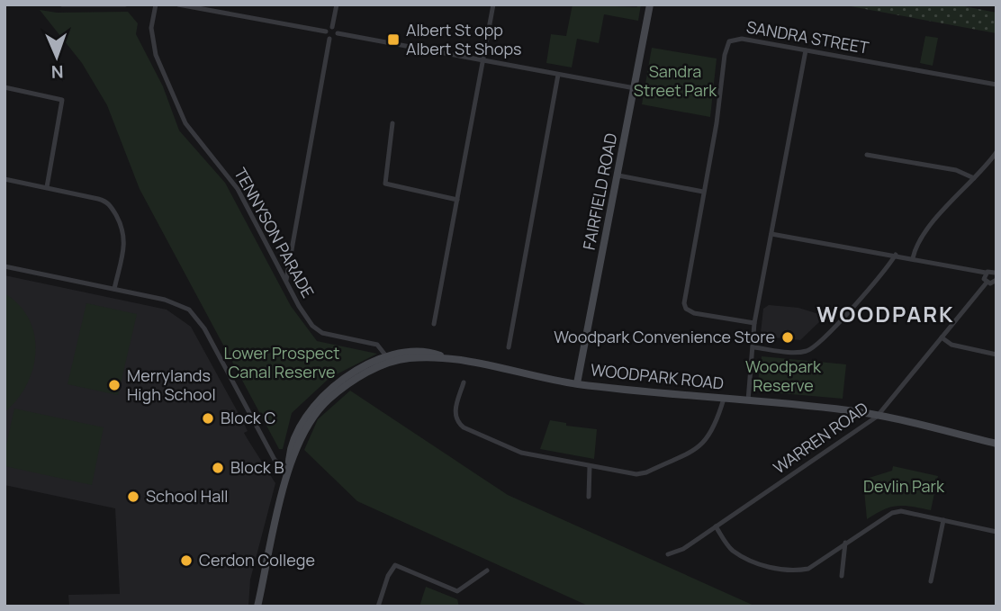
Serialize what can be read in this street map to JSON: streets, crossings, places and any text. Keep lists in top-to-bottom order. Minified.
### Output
{"streets":{"main road":["FAIRFIELD ROAD","WOODPARK ROAD"],"street":["SANDRA STREET","TENNYSON PARADE","WARREN ROAD"]},"crossings":[["FAIRFIELD ROAD","WOODPARK ROAD"],["TENNYSON PARADE","WOODPARK ROAD"],["WOODPARK ROAD","WARREN ROAD"]],"districts":["WOODPARK"],"parks":["Sandra Street Park","Lower Prospect Canal Reserve","Woodpark Reserve","Devlin Park"],"places":{"transit":["Albert St opp Albert St Shops"],"other":["Woodpark Convenience Store","Merrylands High School","Block C","Block B","School Hall","Cerdon College"]},"north":"bottom"}
